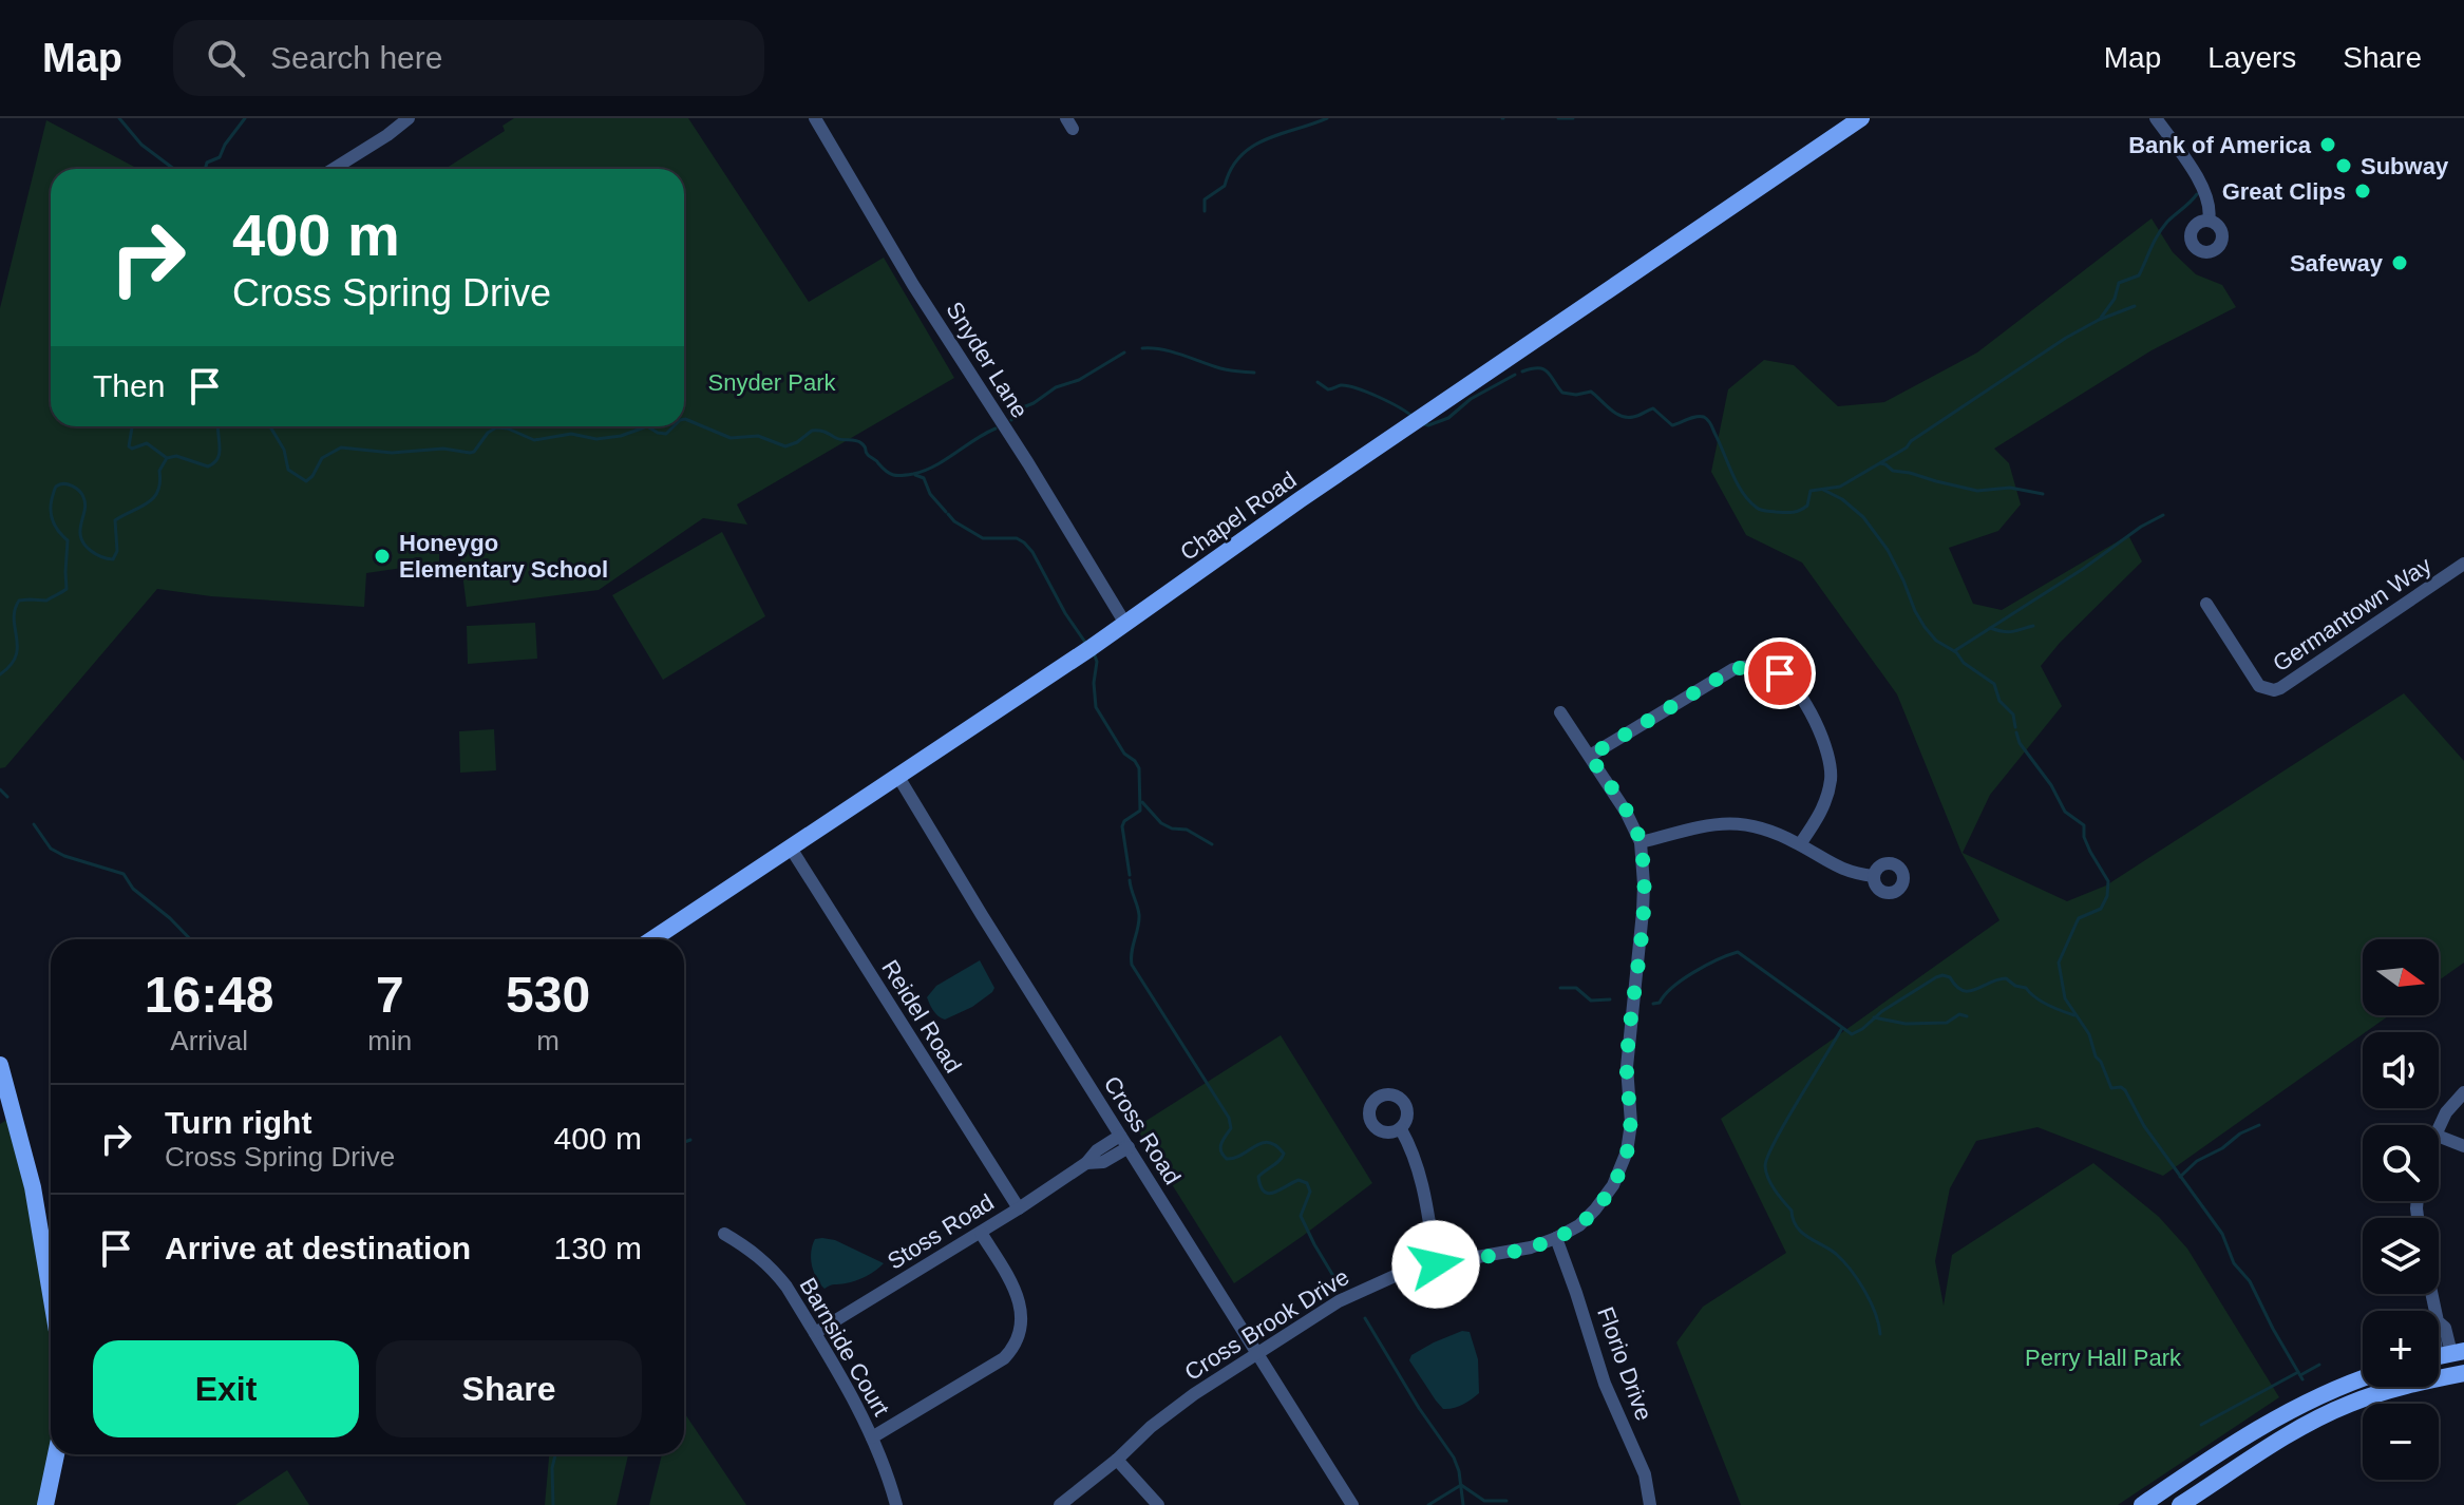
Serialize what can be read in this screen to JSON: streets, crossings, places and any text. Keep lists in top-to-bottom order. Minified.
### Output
{"streets":{"street":["Snyder Lane","Chapel Road","Germantown Way","Reidel Road","Cross Road","Stoss Road","Cross Brook Drive","Barnside Court","Florio Drive"]},"crossings":[["Snyder Lane","Chapel Road"],["Chapel Road","Reidel Road"],["Chapel Road","Cross Road"],["Reidel Road","Stoss Road"],["Cross Road","Stoss Road"],["Cross Road","Cross Brook Drive"],["Stoss Road","Barnside Court"],["Cross Brook Drive","Florio Drive"]],"parks":["Snyder Park","Perry Hall Park"],"places":["Bank of America","Subway","Great Clips","Safeway","Honeygo Elementary School"],"north":"right","page":{"header":"Map","search":"Search here","nav":["Map","Layers","Share"],"turn":["400 m","Cross Spring Drive"],"then":"Then","map_buttons":["+","−"],"eta":["16:48","Arrival","7","min","530","m"],"list":[{"name":"Turn right","note":"Cross Spring Drive","value":"400 m"},{"name":"Arrive at destination","value":"130 m"}],"buttons":["Exit","Share"]}}
